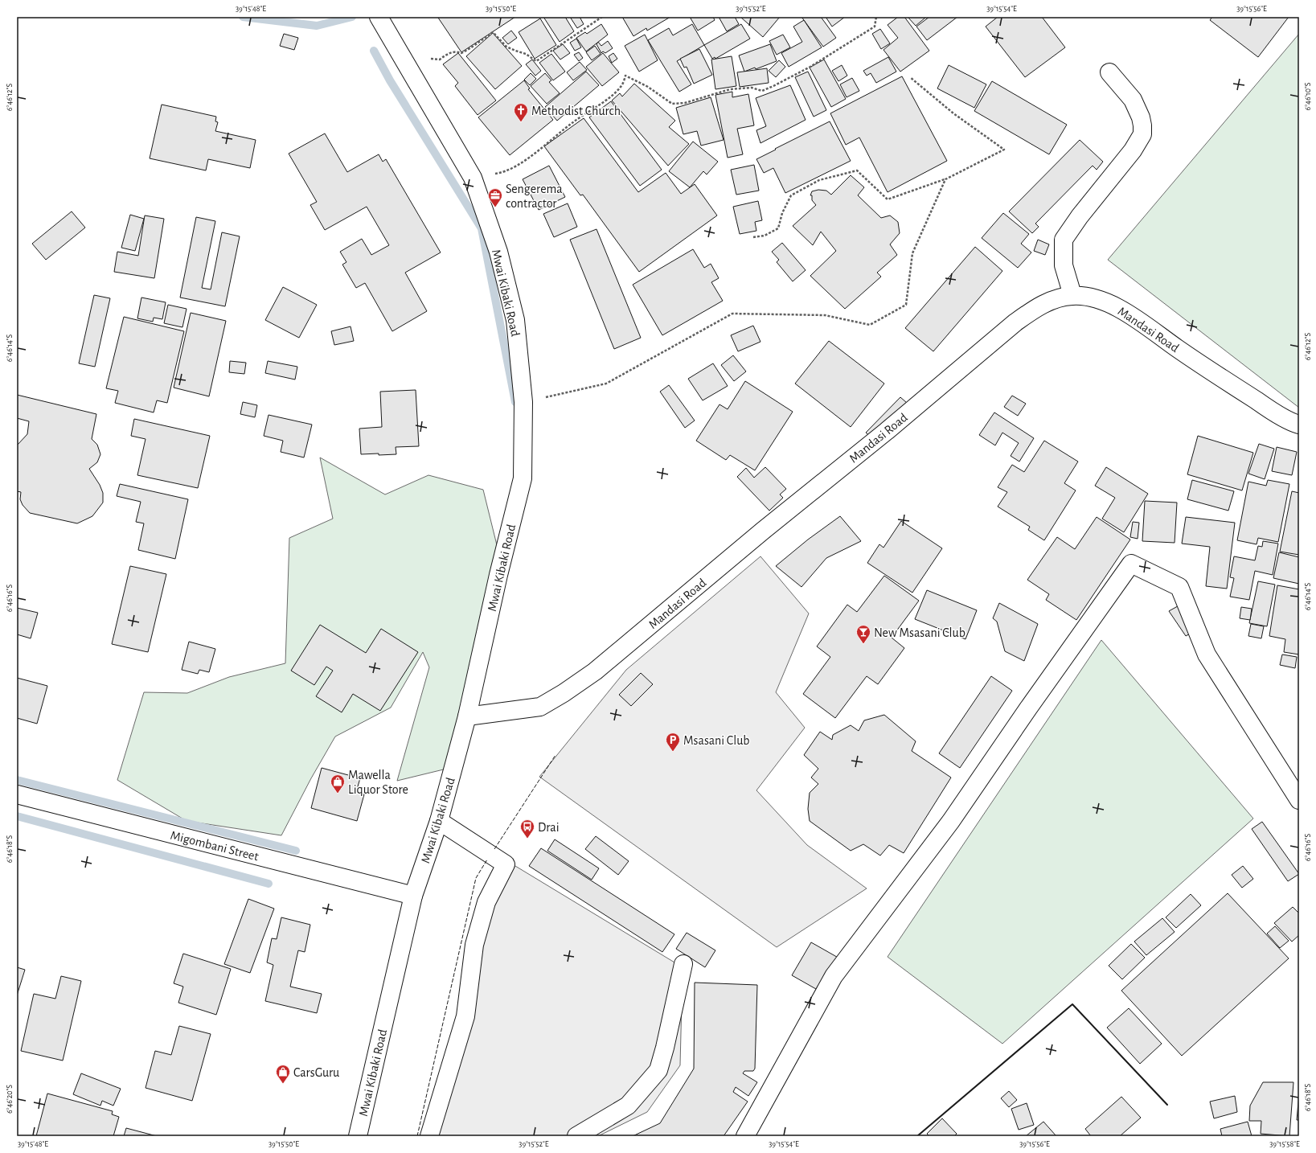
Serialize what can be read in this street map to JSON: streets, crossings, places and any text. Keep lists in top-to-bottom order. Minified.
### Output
{"streets":{"main road":["Mwai Kibaki Road","Mandasi Road","Migombani Street"]},"crossings":[["Mwai Kibaki Road","Mandasi Road"],["Mwai Kibaki Road","Migombani Street"]],"places":{"church":["Methodist Church"],"office":["Sengerema contractor"],"bar":["New Msasani Club"],"parking":["Msasani Club"],"shop":["Mawella Liquor Store","CarsGuru"],"bus stop":["Drai"]},"coordinates":["39°15'48\"E","39°15'50\"E","39°15'52\"E","39°15'54\"E","39°15'56\"E","6°46'10\"S","6°46'12\"S","6°46'14\"S","6°46'16\"S","6°46'18\"S","6°46'20\"S","39°15'58\"E"]}
